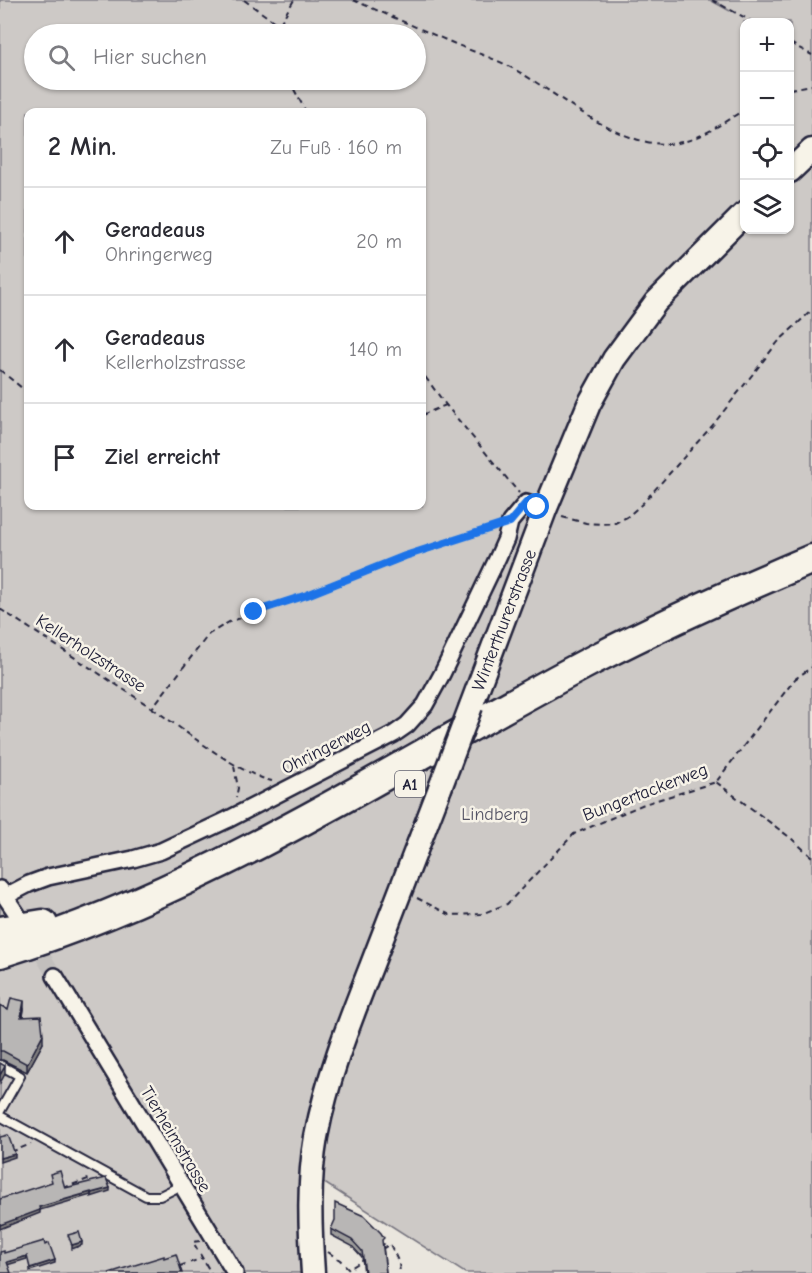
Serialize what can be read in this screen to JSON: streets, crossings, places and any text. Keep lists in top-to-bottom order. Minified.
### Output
{"streets":{"highway":["A1"],"main road":["Winterthurerstrasse"],"street":["Ohringerweg","Tierheimstrasse"],"path":["Kellerholzstrasse","Bungertackerweg"]},"crossings":[["Winterthurerstrasse","Ohringerweg"],["Winterthurerstrasse","Bungertackerweg"],["Kellerholzstrasse","Ohringerweg"]],"parks":["Lindberg"],"page":{"map_buttons":["+","−"],"search":"Hier suchen","heading":["2 Min.","Zu Fuß · 160 m"],"list":[["Geradeaus","Ohringerweg","20 m"],["Geradeaus","Kellerholzstrasse","140 m"],"Ziel erreicht"]}}
